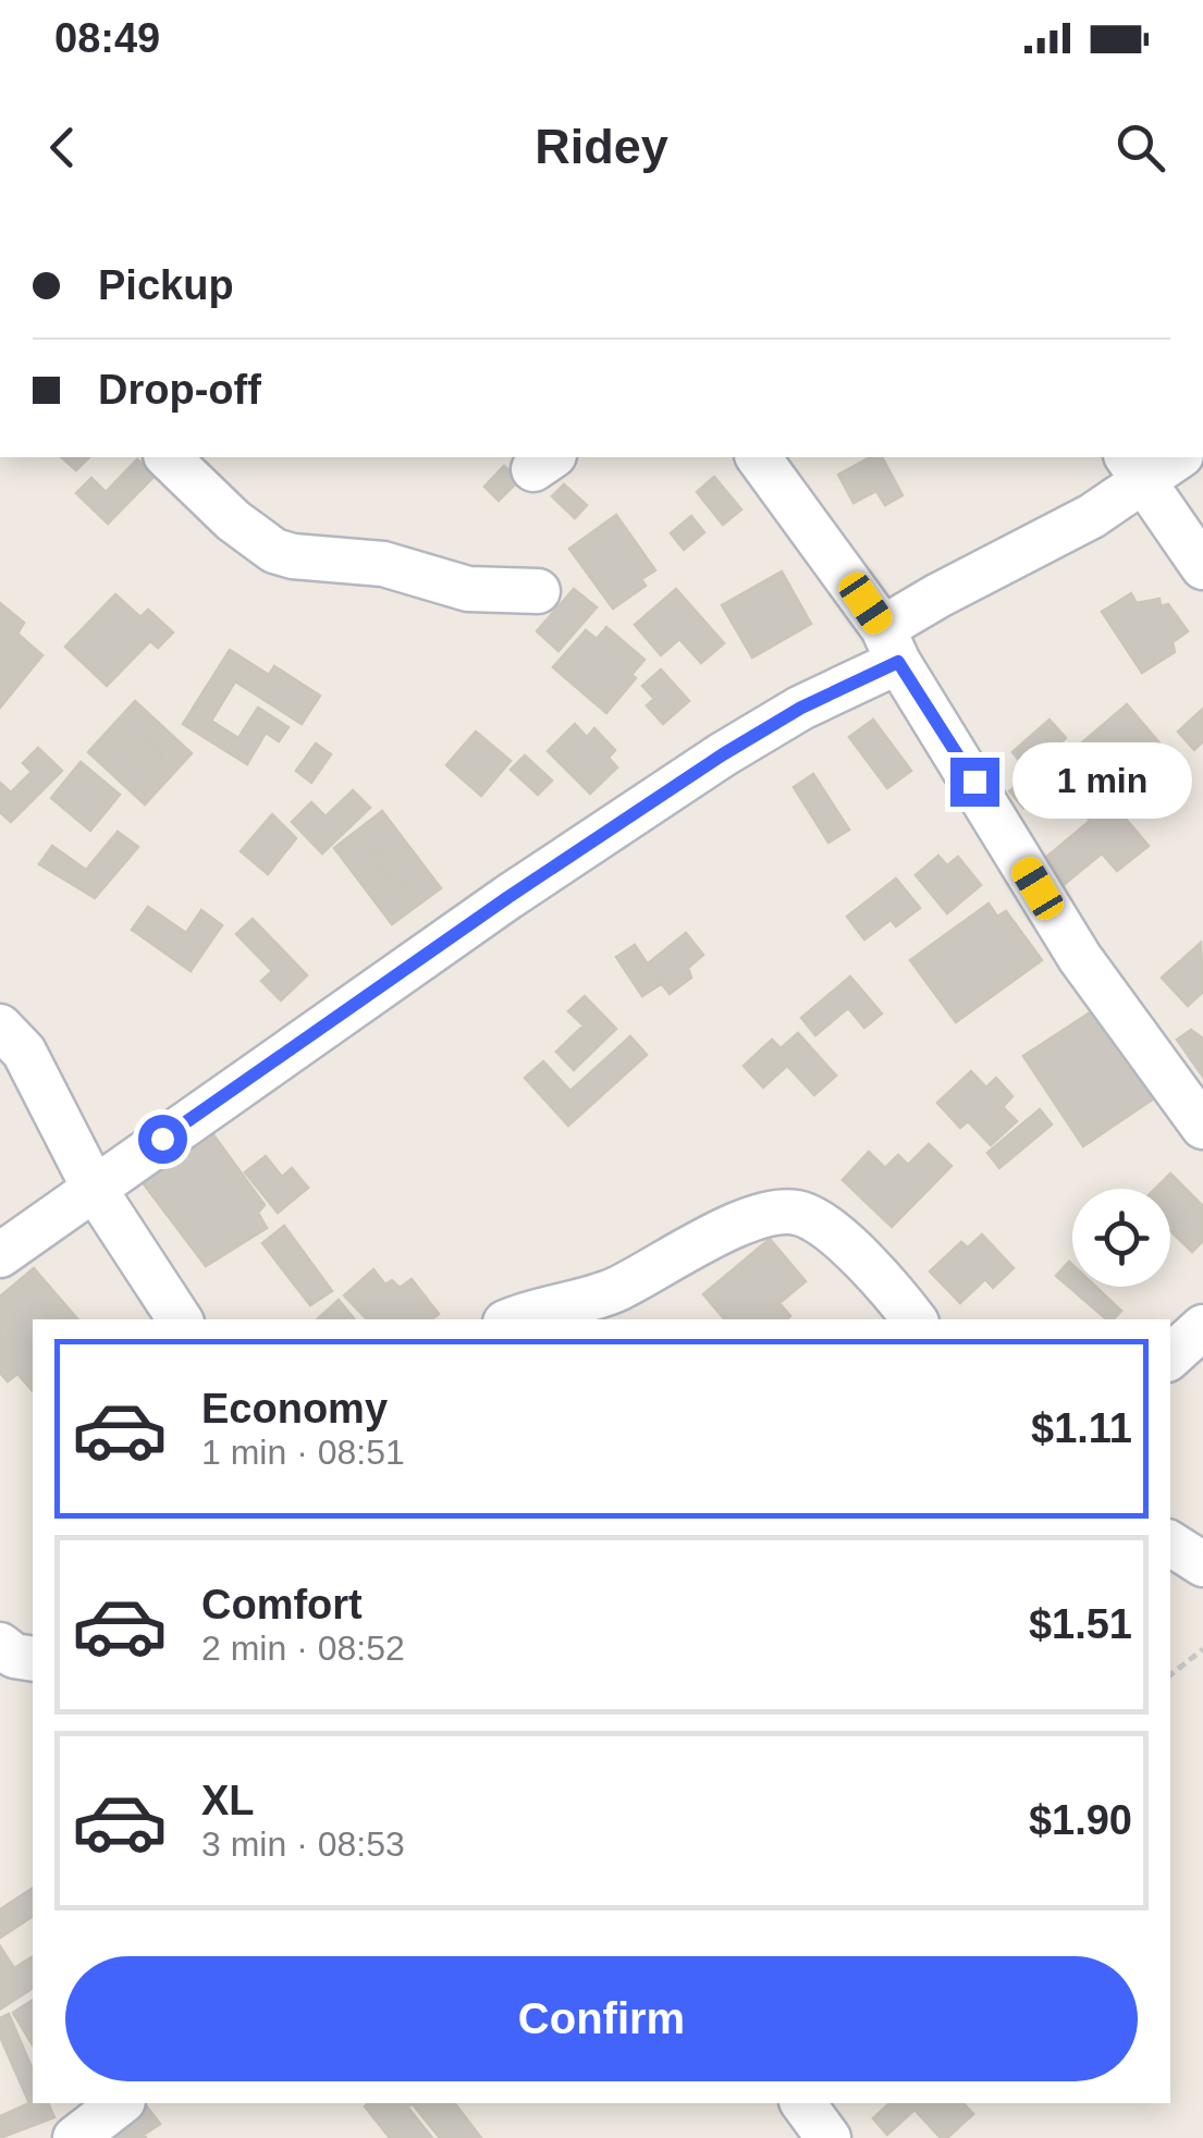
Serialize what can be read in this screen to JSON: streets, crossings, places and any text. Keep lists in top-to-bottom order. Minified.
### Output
{"page":{"status":"08:49","header":"Ridey","banner":["Pickup","Drop-off"],"bubble":"1 min","list":[{"name":"Economy","note":"1 min · 08:51","value":"$1.11"},{"name":"Comfort","note":"2 min · 08:52","value":"$1.51"},{"name":"XL","note":"3 min · 08:53","value":"$1.90"}],"buttons":"Confirm"}}
